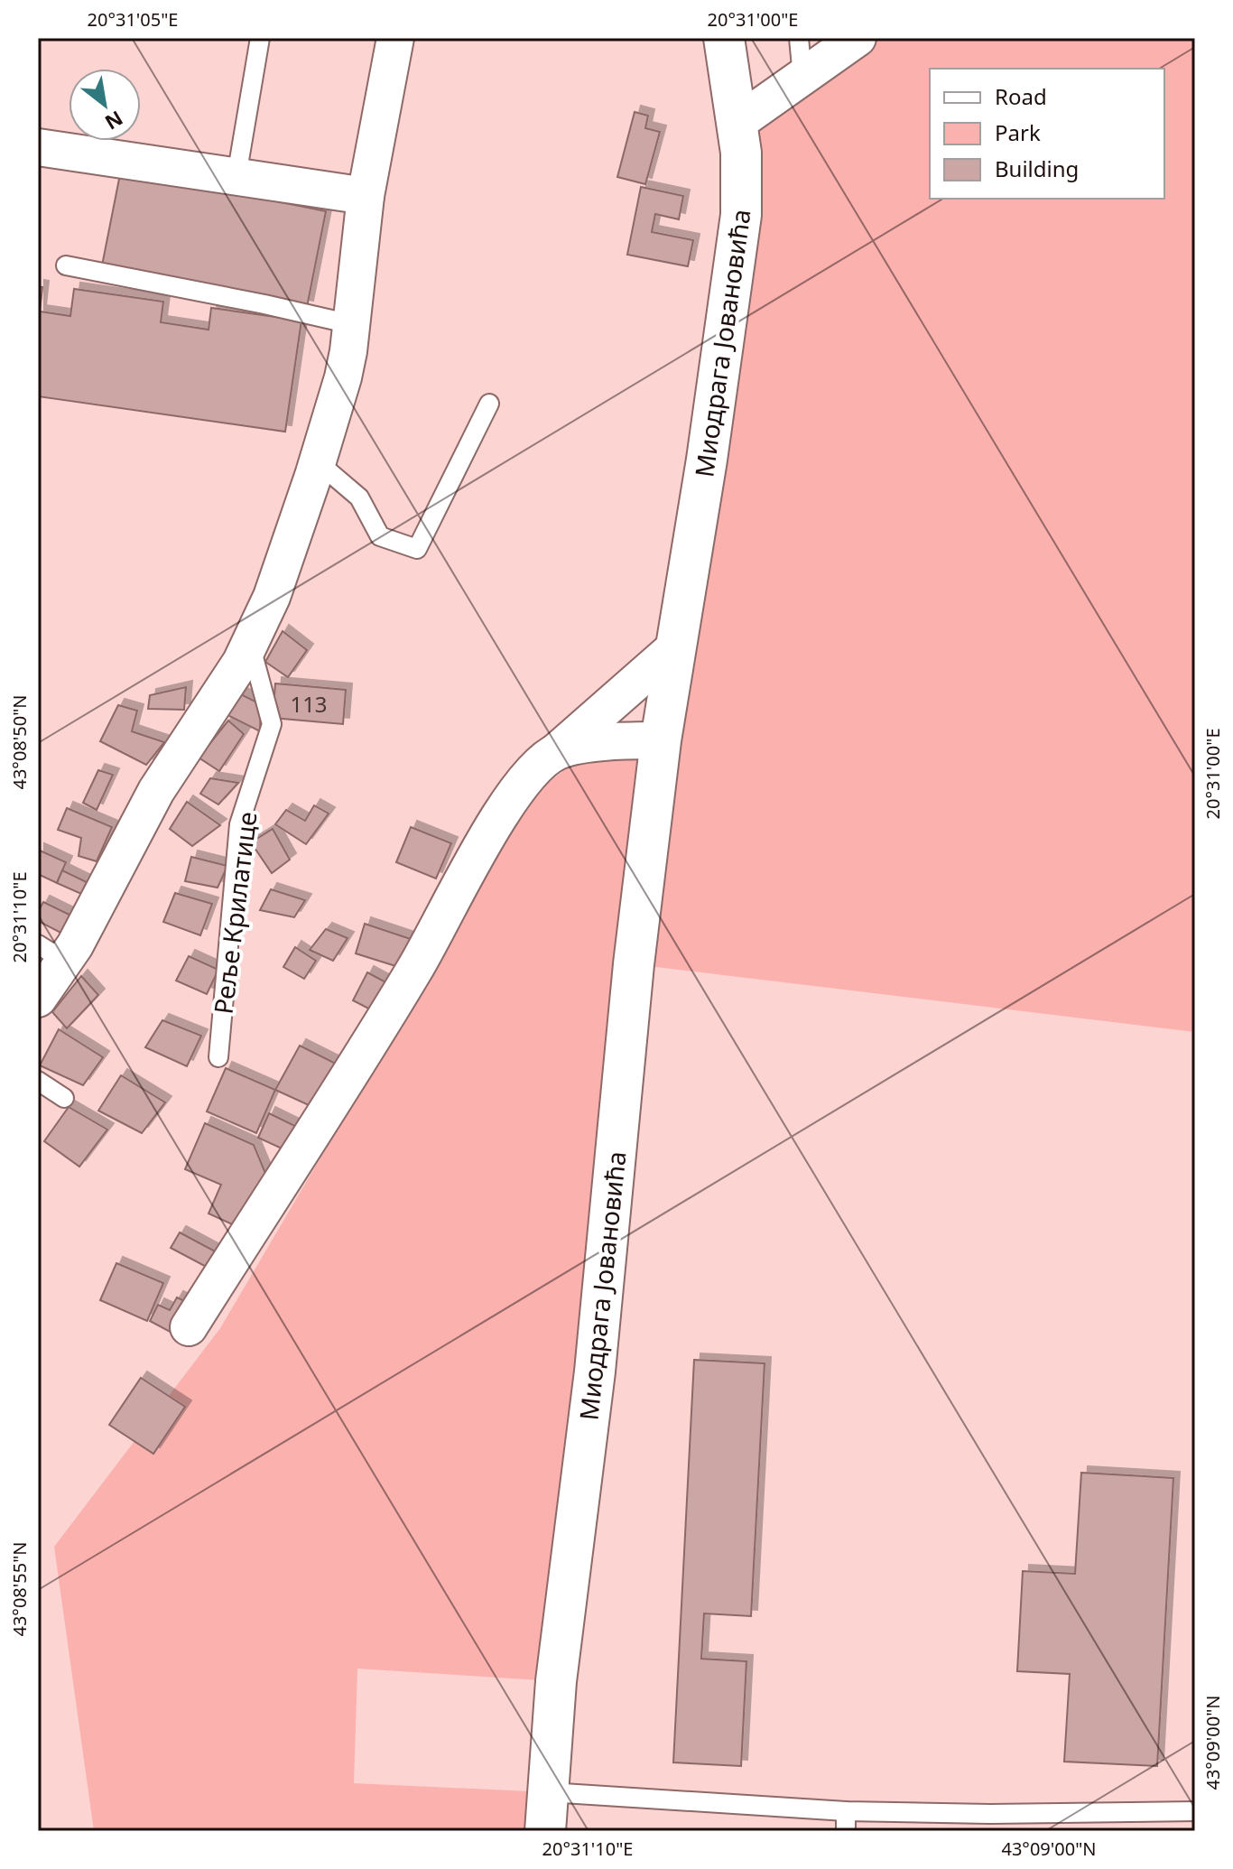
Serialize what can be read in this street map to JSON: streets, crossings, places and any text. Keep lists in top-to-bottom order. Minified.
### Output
{"streets":{"main road":["Миодрага Јовановића"],"lane":["Реље Крилатице"]},"house_numbers":["113"],"legend":["Road","Park","Building"],"north":"bottom right","coordinates":["20°31'05\"E","20°31'00\"E","43°08'50\"N","20°31'10\"E","43°08'55\"N","43°09'00\"N"]}
